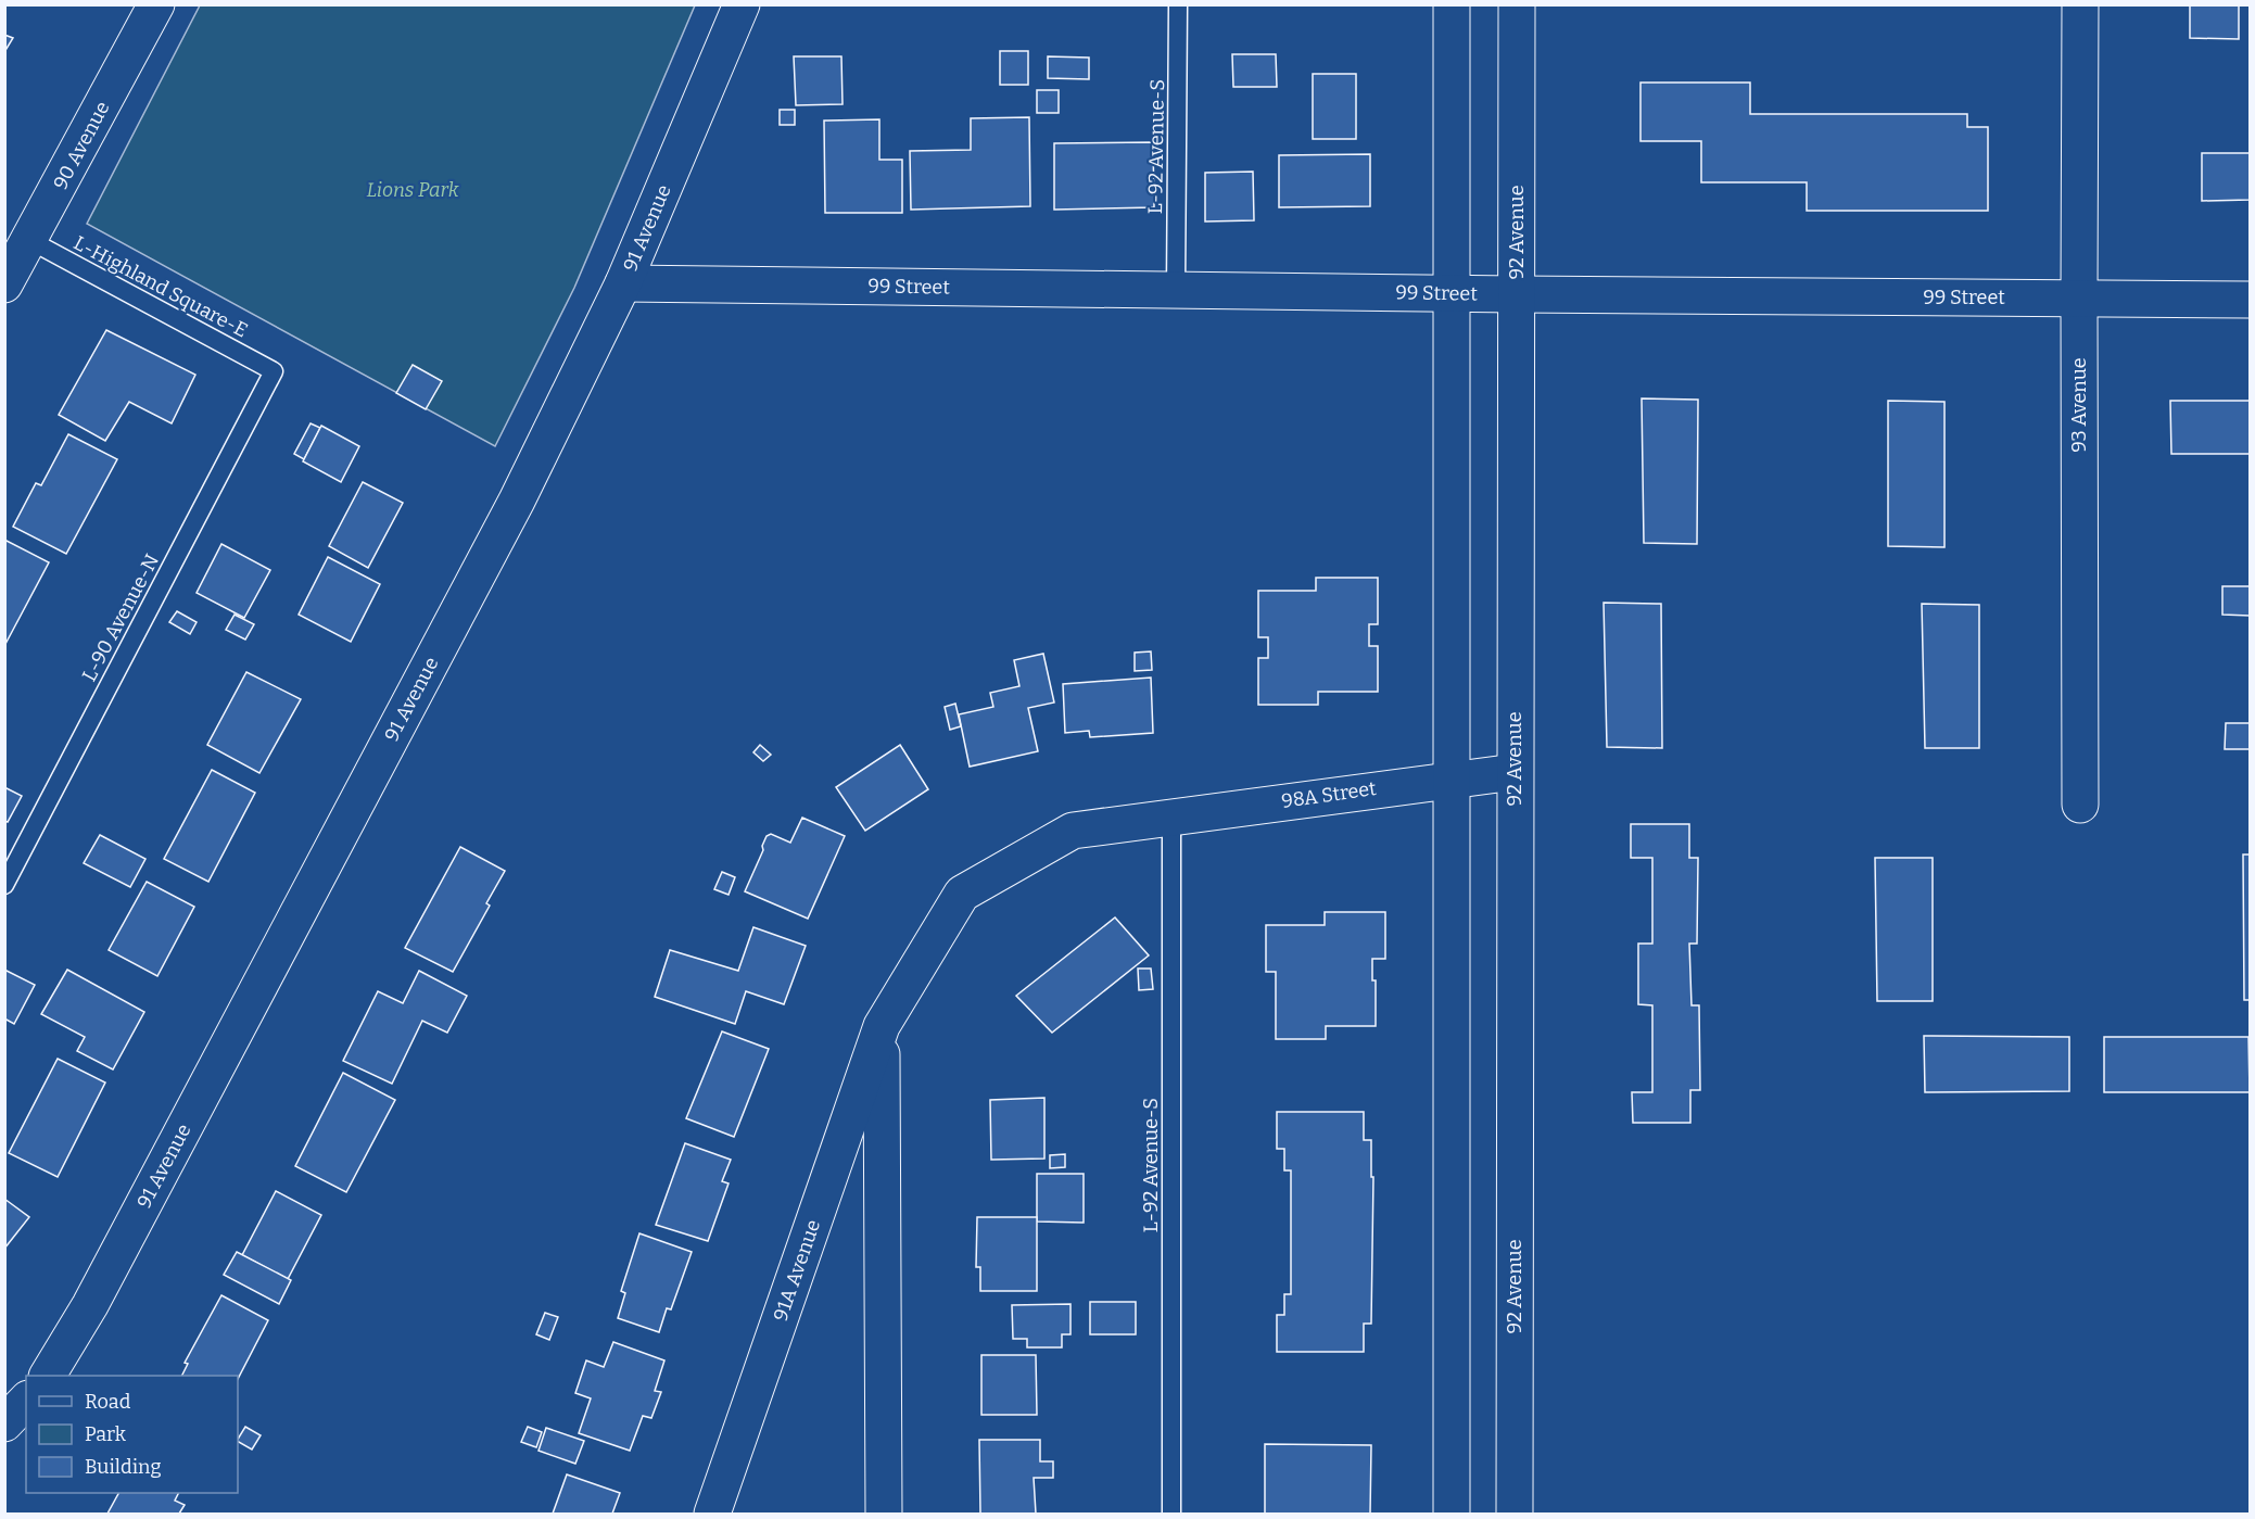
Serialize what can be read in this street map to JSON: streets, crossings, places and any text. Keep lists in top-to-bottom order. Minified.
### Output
{"streets":{"street":["90 Avenue","91 Avenue","92 Avenue","99 Street","93 Avenue","98A Street","91A Avenue"],"lane":["L-92 Avenue-S","L-Highland Square-E","L-90 Avenue-N"]},"crossings":[["90 Avenue","L-Highland Square-E"],["L-92 Avenue-S","99 Street"],["L-92 Avenue-S","98A Street"],["L-92 Avenue-S","91A Avenue"],["91 Avenue","99 Street"],["92 Avenue","99 Street"],["92 Avenue","98A Street"],["L-Highland Square-E","L-90 Avenue-N"],["99 Street","93 Avenue"],["98A Street","91A Avenue"]],"parks":["Lions Park"],"legend":["Road","Park","Building"]}
